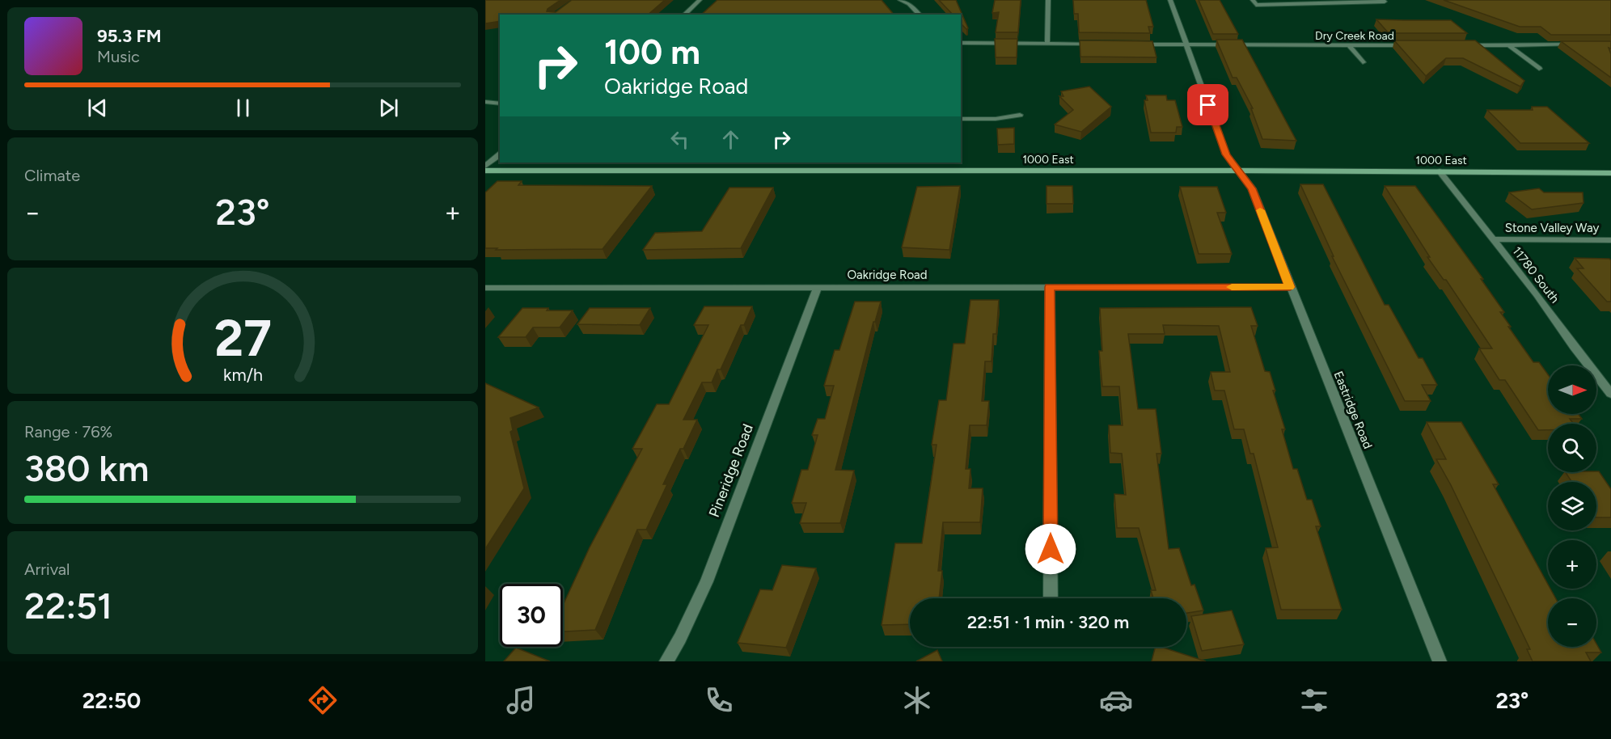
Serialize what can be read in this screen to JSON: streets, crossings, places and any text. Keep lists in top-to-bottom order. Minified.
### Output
{"streets":{"street":["Dry Creek Road","1000 East","Stone Valley Way","Oakridge Road","11780 South","Eastridge Road","Pineridge Road"]},"crossings":[["Dry Creek Road","Eastridge Road"],["1000 East","11780 South"],["1000 East","Eastridge Road"],["Stone Valley Way","11780 South"],["Oakridge Road","Eastridge Road"],["Oakridge Road","Pineridge Road"]],"north":"right","page":{"turn":["100 m","Oakridge Road"],"song":["95.3 FM","Music"],"tile":["Climate",["Range · 76%","380 km"],["Arrival","22:51"]],"heat":["−","23°","+"],"map_buttons":["+","−"],"limit":"30","trip":"22:51 · 1 min · 320 m","tabs":["22:50","23°"],"gauge":["27","km/h"]}}
